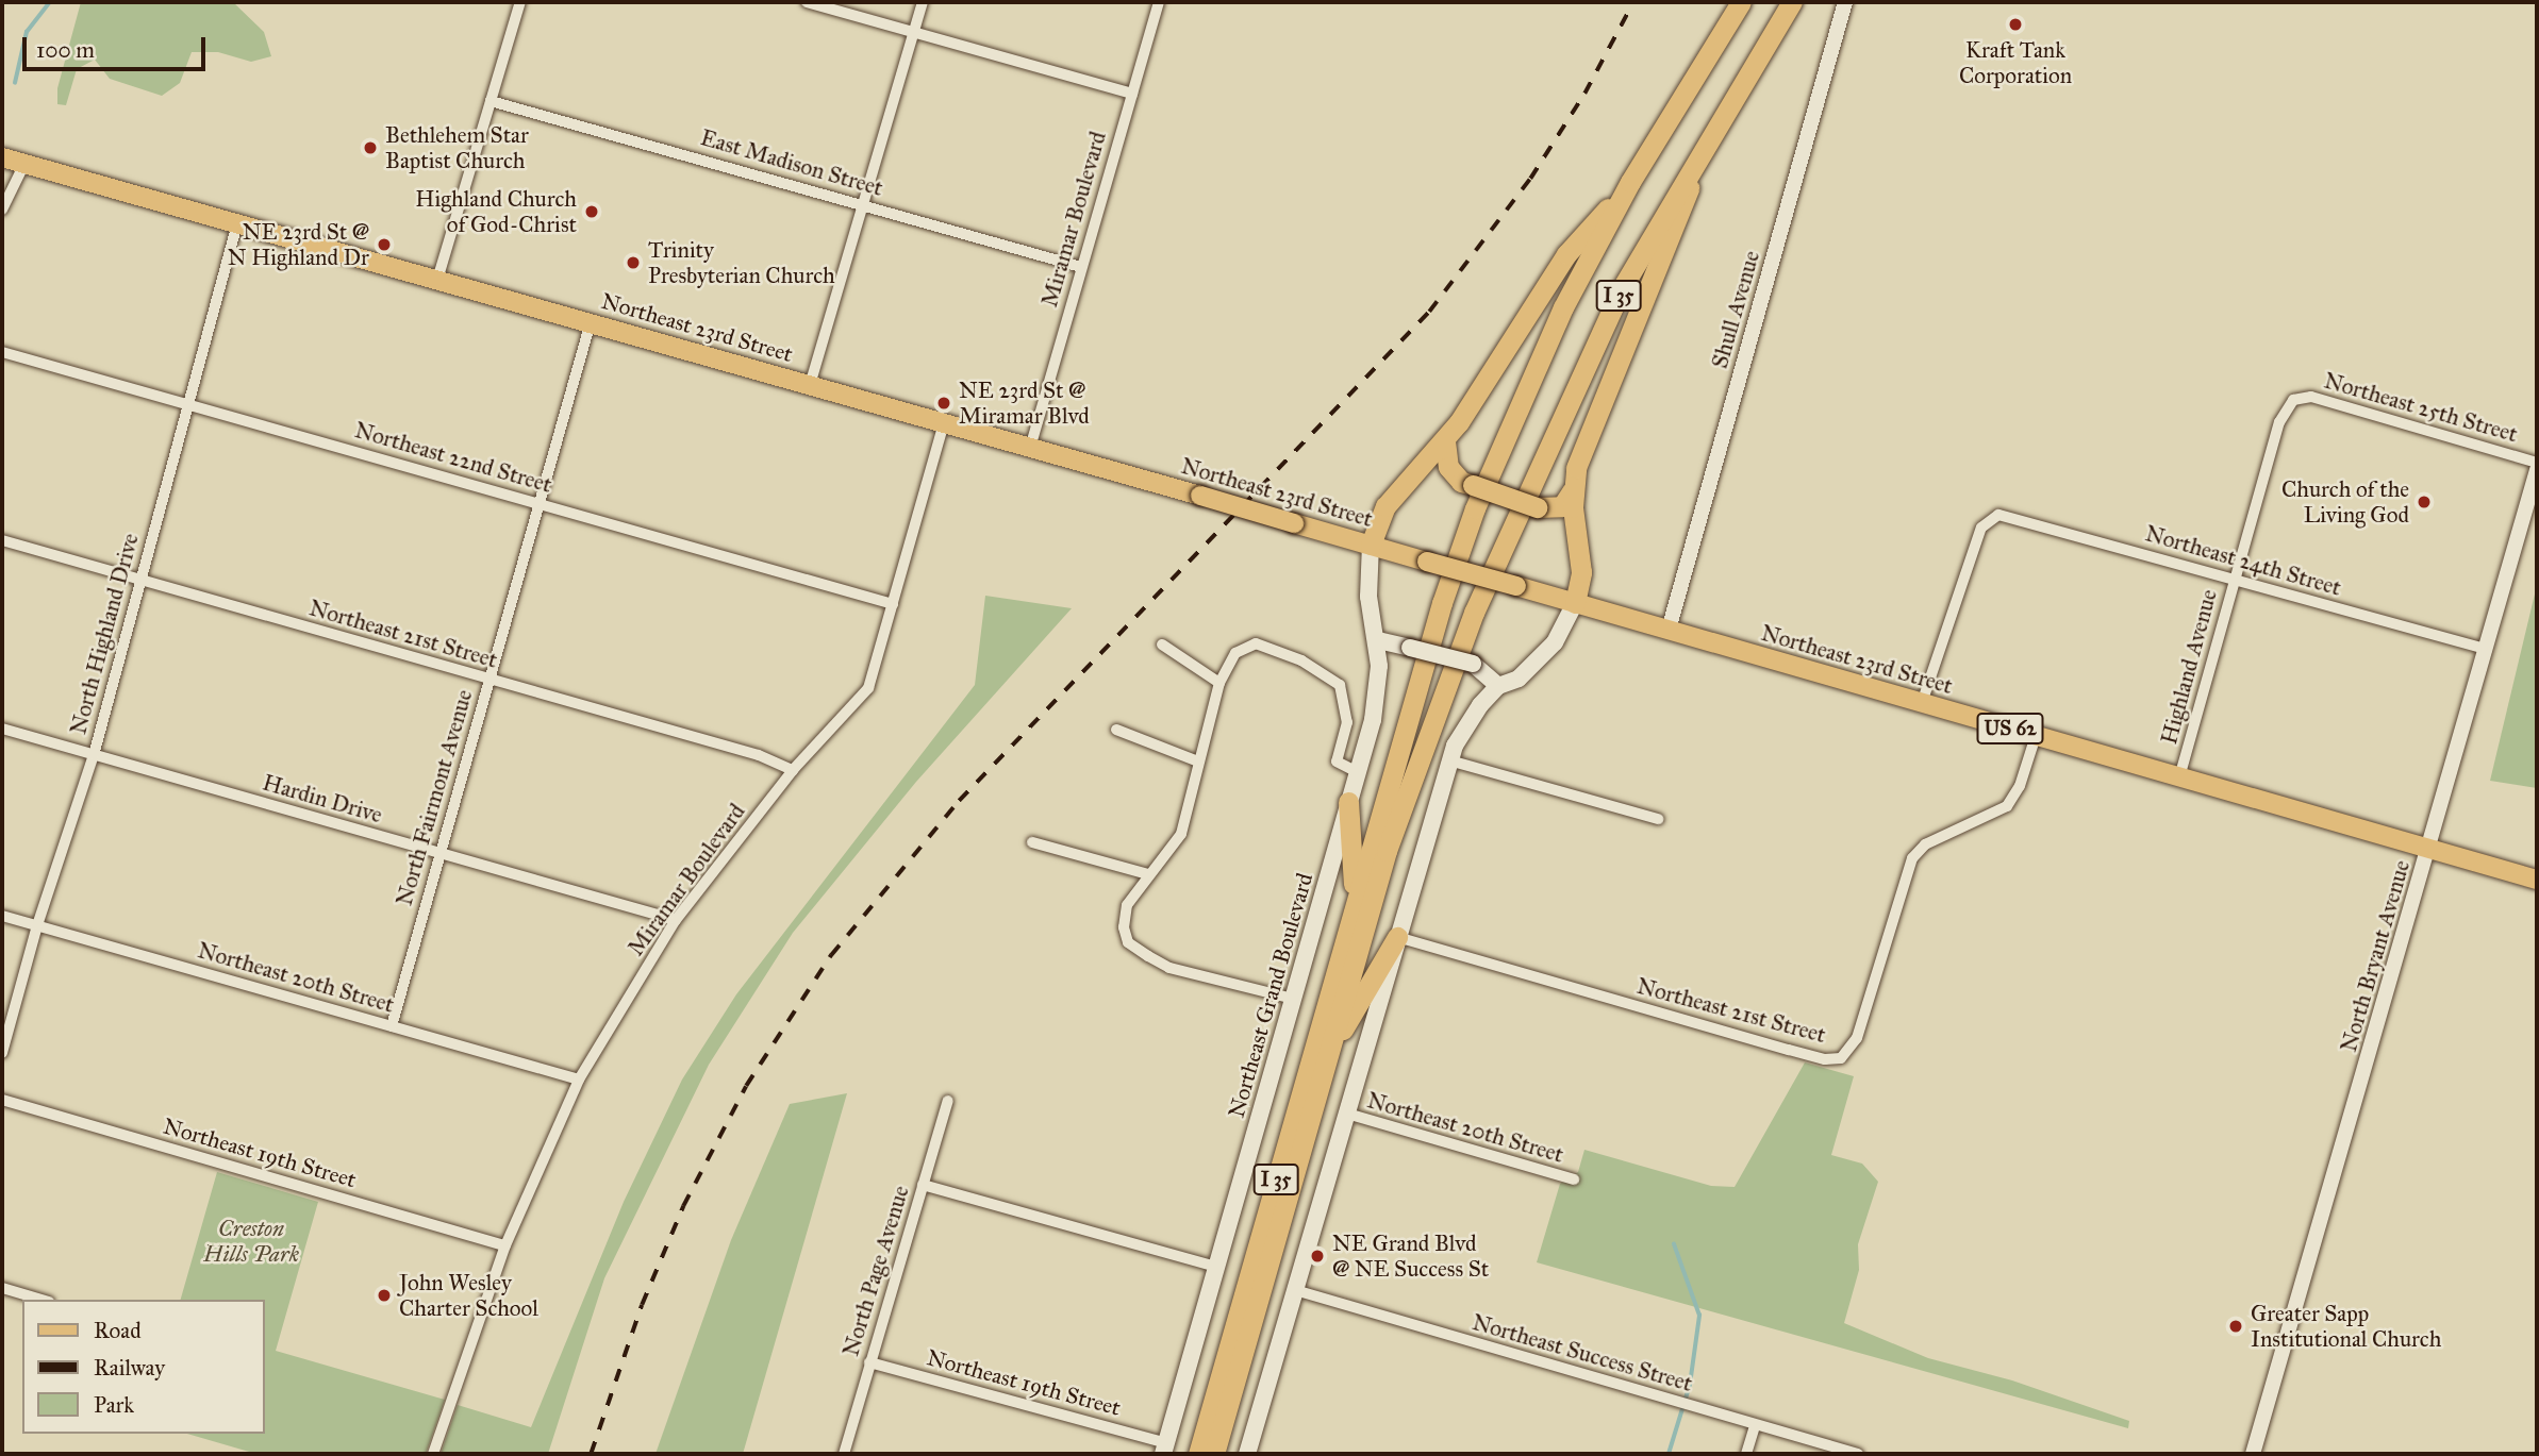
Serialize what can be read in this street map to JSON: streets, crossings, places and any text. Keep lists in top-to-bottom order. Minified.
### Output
{"streets":{"highway":["I 35"],"main road":["Northeast 23rd Street","US 62","Northeast Grand Boulevard"],"street":["East Madison Street","Miramar Boulevard","Shull Avenue","Northeast 25th Street","Northeast 22nd Street","Northeast 24th Street","North Highland Drive","Northeast 21st Street","Highland Avenue","North Fairmont Avenue","Hardin Drive","North Bryant Avenue","Northeast 20th Street","Northeast 19th Street","North Page Avenue","Northeast Success Street"]},"crossings":[["East Madison Street","Miramar Boulevard"],["Miramar Boulevard","Northeast 23rd Street"],["Miramar Boulevard","Northeast 22nd Street"],["Miramar Boulevard","Northeast 21st Street"],["Miramar Boulevard","Hardin Drive"],["Miramar Boulevard","Northeast 20th Street"],["Miramar Boulevard","Northeast 19th Street"],["Shull Avenue","Northeast 23rd Street"],["Northeast 23rd Street","Northeast 24th Street"],["Northeast 23rd Street","North Highland Drive"],["Northeast 23rd Street","Northeast 21st Street"],["Northeast 23rd Street","Highland Avenue"],["Northeast 23rd Street","North Fairmont Avenue"],["Northeast 23rd Street","North Bryant Avenue"],["Northeast 23rd Street","Northeast Grand Boulevard"],["Northeast 25th Street","Highland Avenue"],["Northeast 22nd Street","North Highland Drive"],["Northeast 22nd Street","North Fairmont Avenue"],["Northeast 24th Street","Highland Avenue"],["Northeast 24th Street","North Bryant Avenue"],["North Highland Drive","Northeast 21st Street"],["North Highland Drive","Hardin Drive"],["North Highland Drive","Northeast 20th Street"],["Northeast 21st Street","North Fairmont Avenue"],["North Fairmont Avenue","Hardin Drive"],["North Fairmont Avenue","Northeast 20th Street"],["Northeast Grand Boulevard","Northeast 19th Street"],["Northeast 19th Street","North Page Avenue"]],"parks":["Creston Hills Park"],"places":["Kraft Tank Corporation","Bethlehem Star Baptist Church","Highland Church of God-Christ","NE 23rd St @ N Highland Dr","Trinity Presbyterian Church","NE 23rd St @ Miramar Blvd","Church of the Living God","NE Grand Blvd @ NE Success St","John Wesley Charter School","Greater Sapp Institutional Church"],"legend":["Road","Railway","Park"],"scale_bar":"100 m"}
